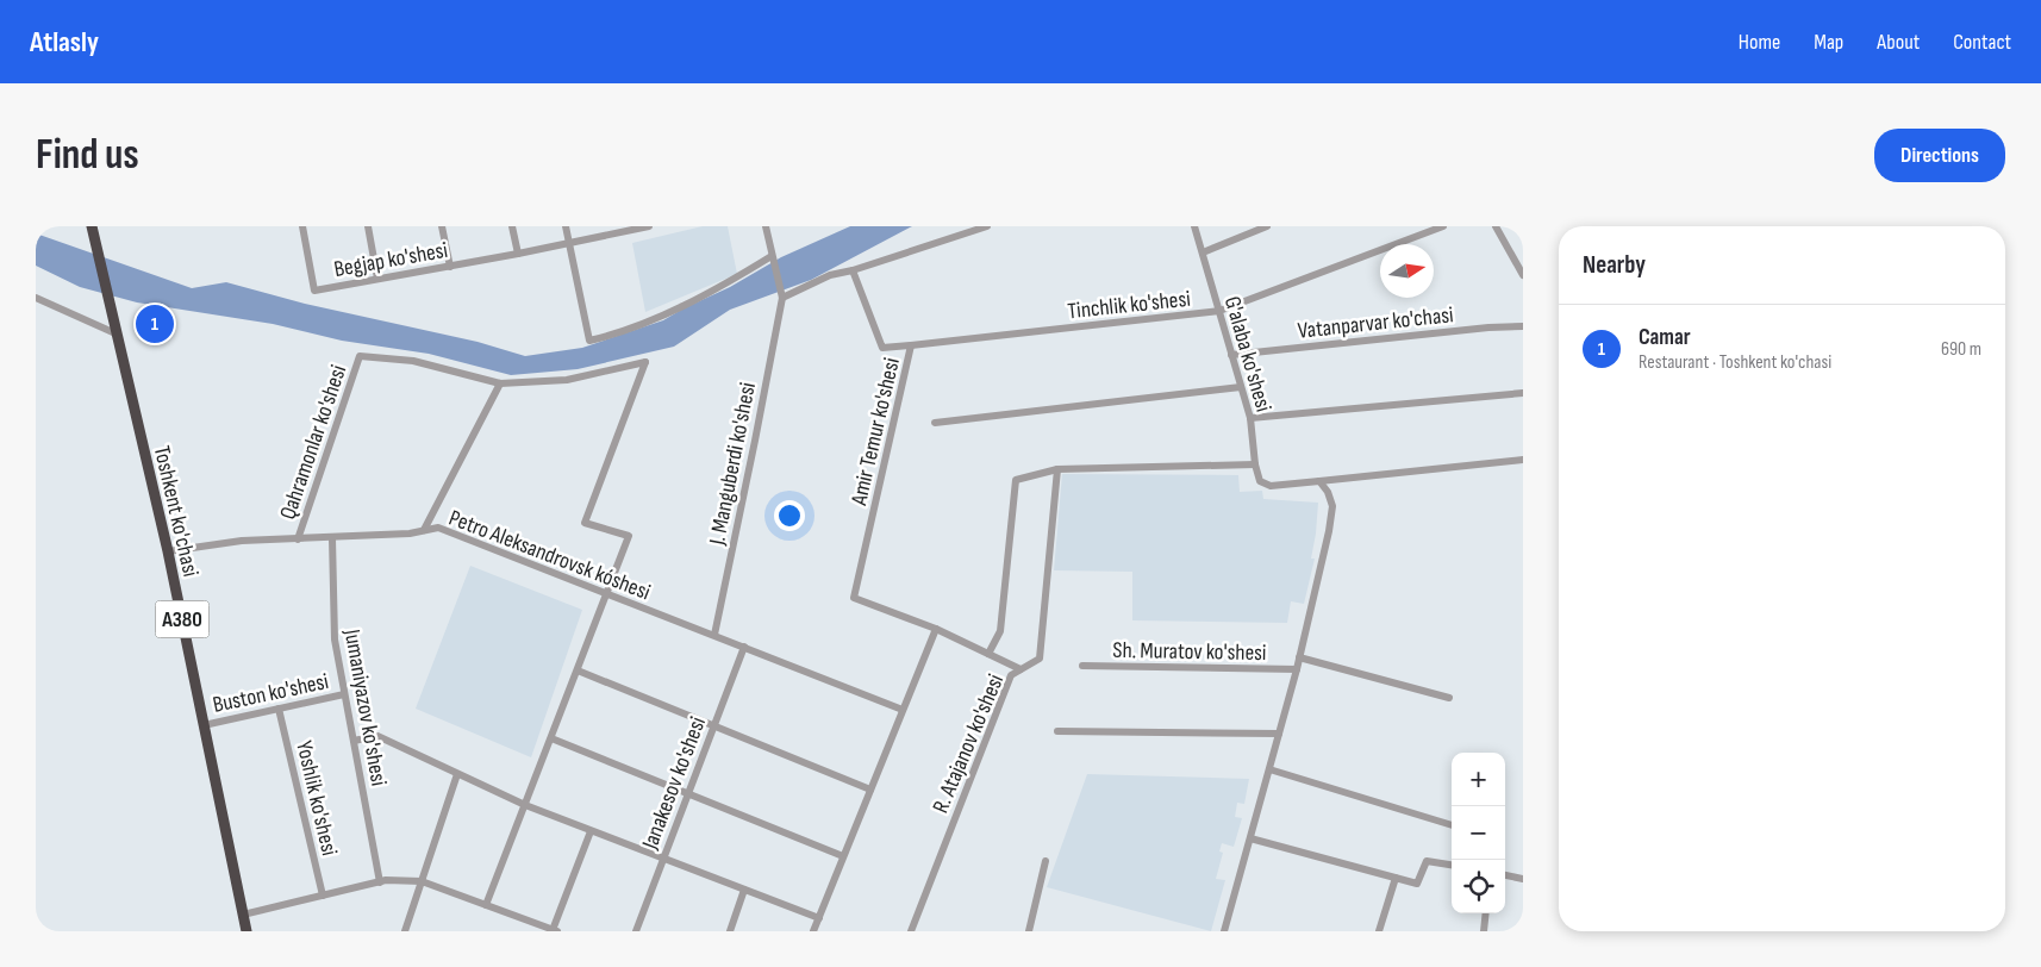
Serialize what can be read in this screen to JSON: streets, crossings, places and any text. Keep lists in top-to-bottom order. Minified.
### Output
{"streets":{"highway":["Toshkent ko'chasi","A380"],"street":["Begjap ko'shesi","Tinchlik ko'shesi","Vatanparvar ko'chasi","G'alaba ko'shesi","Amir Temur ko'shesi","Qahramonlar ko'shesi","J. Manguberdi ko'shesi","Petro Aleksandrovsk kóshesi","Sh. Muratov ko'shesi","Buston ko'shesi","Jumaniyazov ko'shesi","R. Atajanov ko'shesi","Janakesov ko'shesi","Yoshlik ko'shesi"]},"crossings":[["Tinchlik ko'shesi","G'alaba ko'shesi"],["Tinchlik ko'shesi","Amir Temur ko'shesi"],["Vatanparvar ko'chasi","G'alaba ko'shesi"],["Qahramonlar ko'shesi","Petro Aleksandrovsk kóshesi"],["J. Manguberdi ko'shesi","Petro Aleksandrovsk kóshesi"],["Toshkent ko'chasi","Petro Aleksandrovsk kóshesi"],["Toshkent ko'chasi","Buston ko'shesi"],["Petro Aleksandrovsk kóshesi","Jumaniyazov ko'shesi"],["Petro Aleksandrovsk kóshesi","Janakesov ko'shesi"],["Buston ko'shesi","Jumaniyazov ko'shesi"],["Buston ko'shesi","Yoshlik ko'shesi"]],"north":"right","page":{"header":"Atlasly","nav":["Home","Map","About","Contact"],"buttons":"Directions","title":"Find us","heading":"Nearby","pins":"1","list":[{"mark":"1","name":"Camar","note":"Restaurant · Toshkent ko'chasi","value":"690 m"}],"map_buttons":["+","−"]}}
